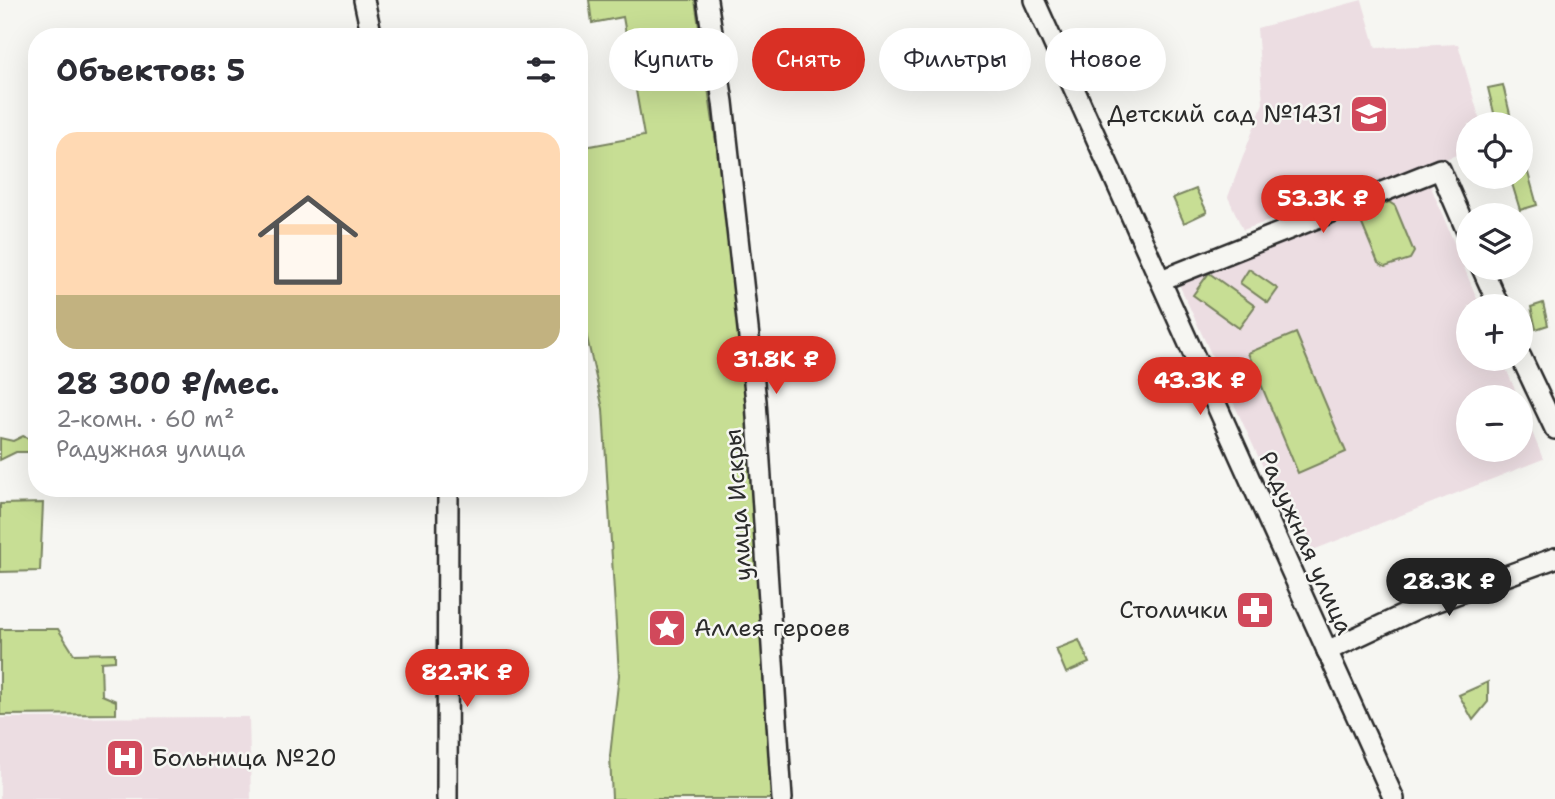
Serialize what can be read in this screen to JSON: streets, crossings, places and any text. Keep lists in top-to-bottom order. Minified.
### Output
{"streets":{"street":["улица Искры","Радужная улица"]},"places":{"school or university":["Детский сад №1431"],"pharmacy":["Столички"],"place":["Аллея героев"],"hospital":["Больница №20"]},"page":{"chip":["Купить","Снять","Фильтры","Новое"],"heading":"Объектов: 5","map_buttons":["+","−"],"list":[{"name":"28 300 ₽/мес.","note":"2-комн. · 60 m² · Радужная улица"}],"price":["53.3K ₽","31.8K ₽","43.3K ₽","28.3K ₽","82.7K ₽"]}}
